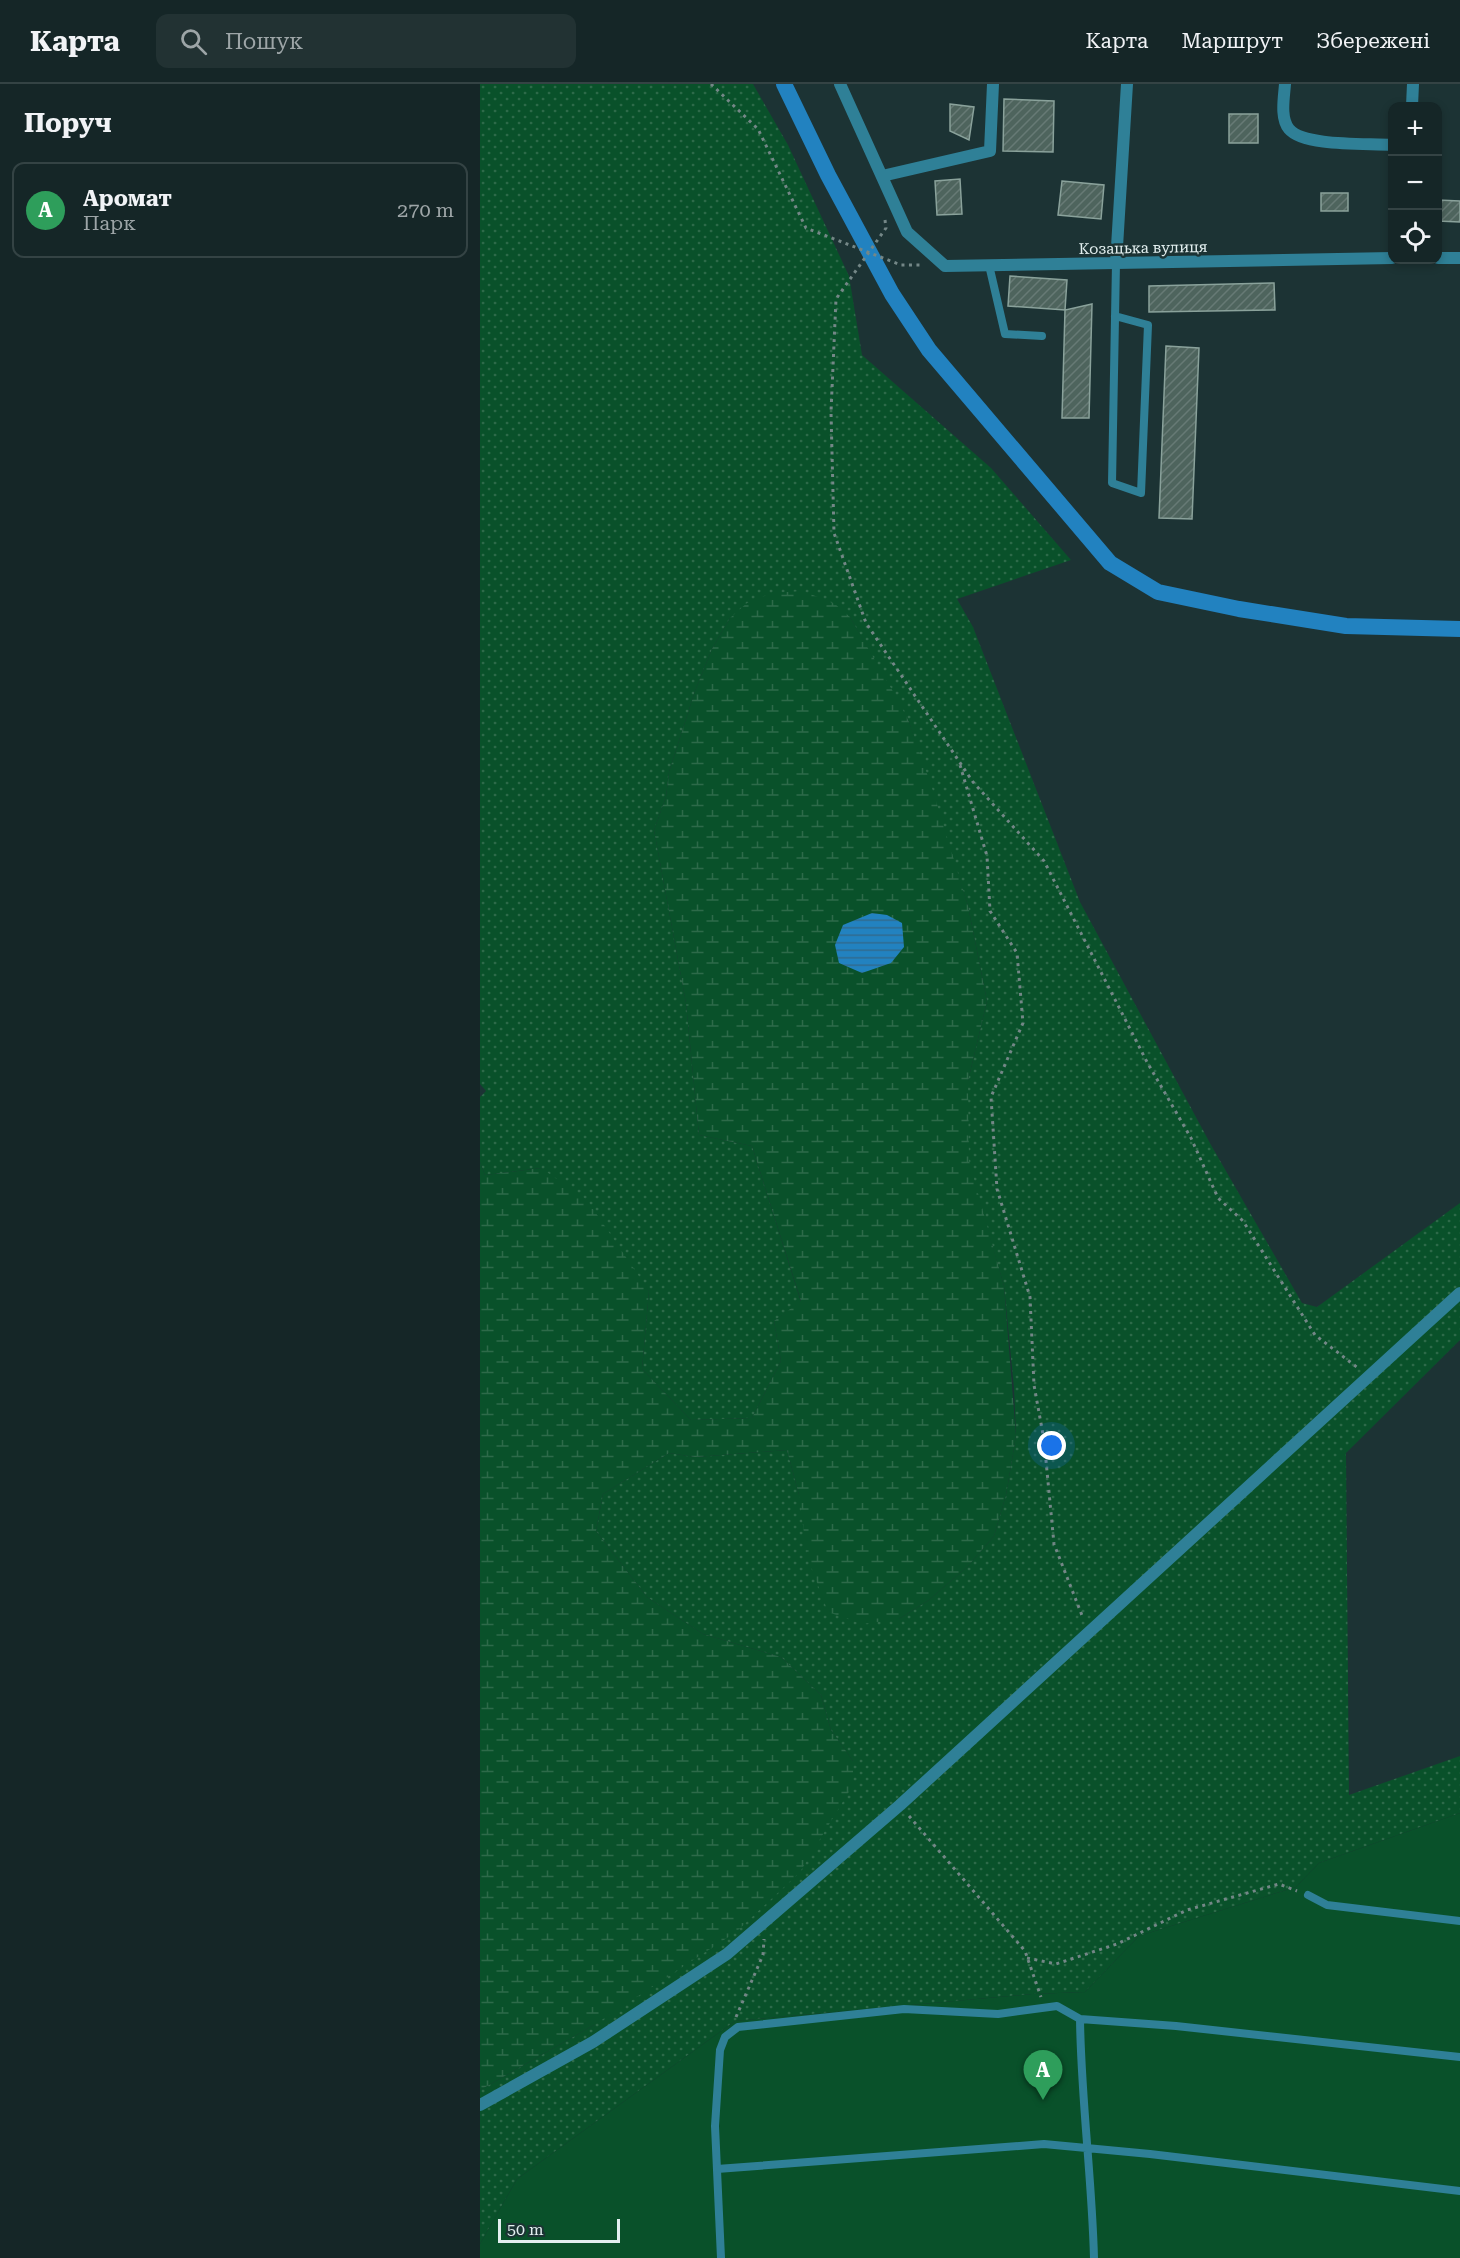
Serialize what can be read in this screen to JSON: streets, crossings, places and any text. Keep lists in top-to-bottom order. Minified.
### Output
{"streets":{"street":["Козацька вулиця"]},"scale_bar":"50 m","page":{"header":"Карта","search":"Пошук","nav":["Карта","Маршрут","Збережені"],"heading":"Поруч","map_buttons":["+","−"],"list":[{"mark":"A","name":"Аромат","note":"Парк","value":"270 m"}],"pins":"A","scale":"50 m"}}
